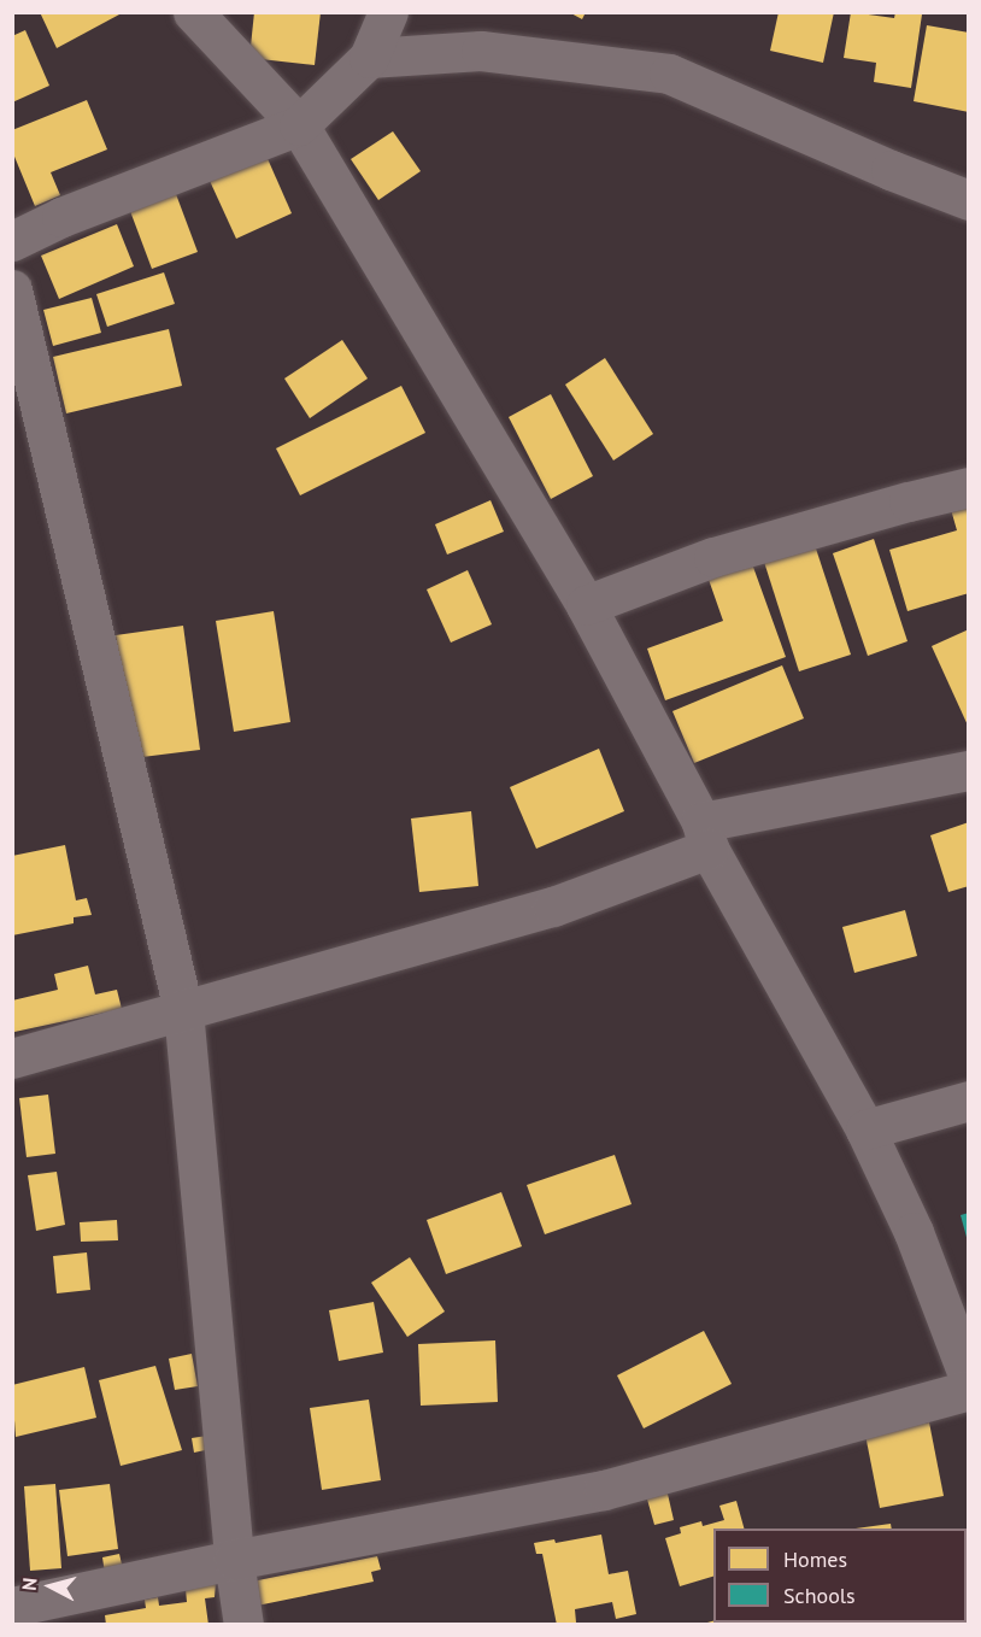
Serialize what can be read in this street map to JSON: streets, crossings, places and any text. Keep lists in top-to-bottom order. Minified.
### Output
{"legend":["Homes","Schools"],"north":"left"}
